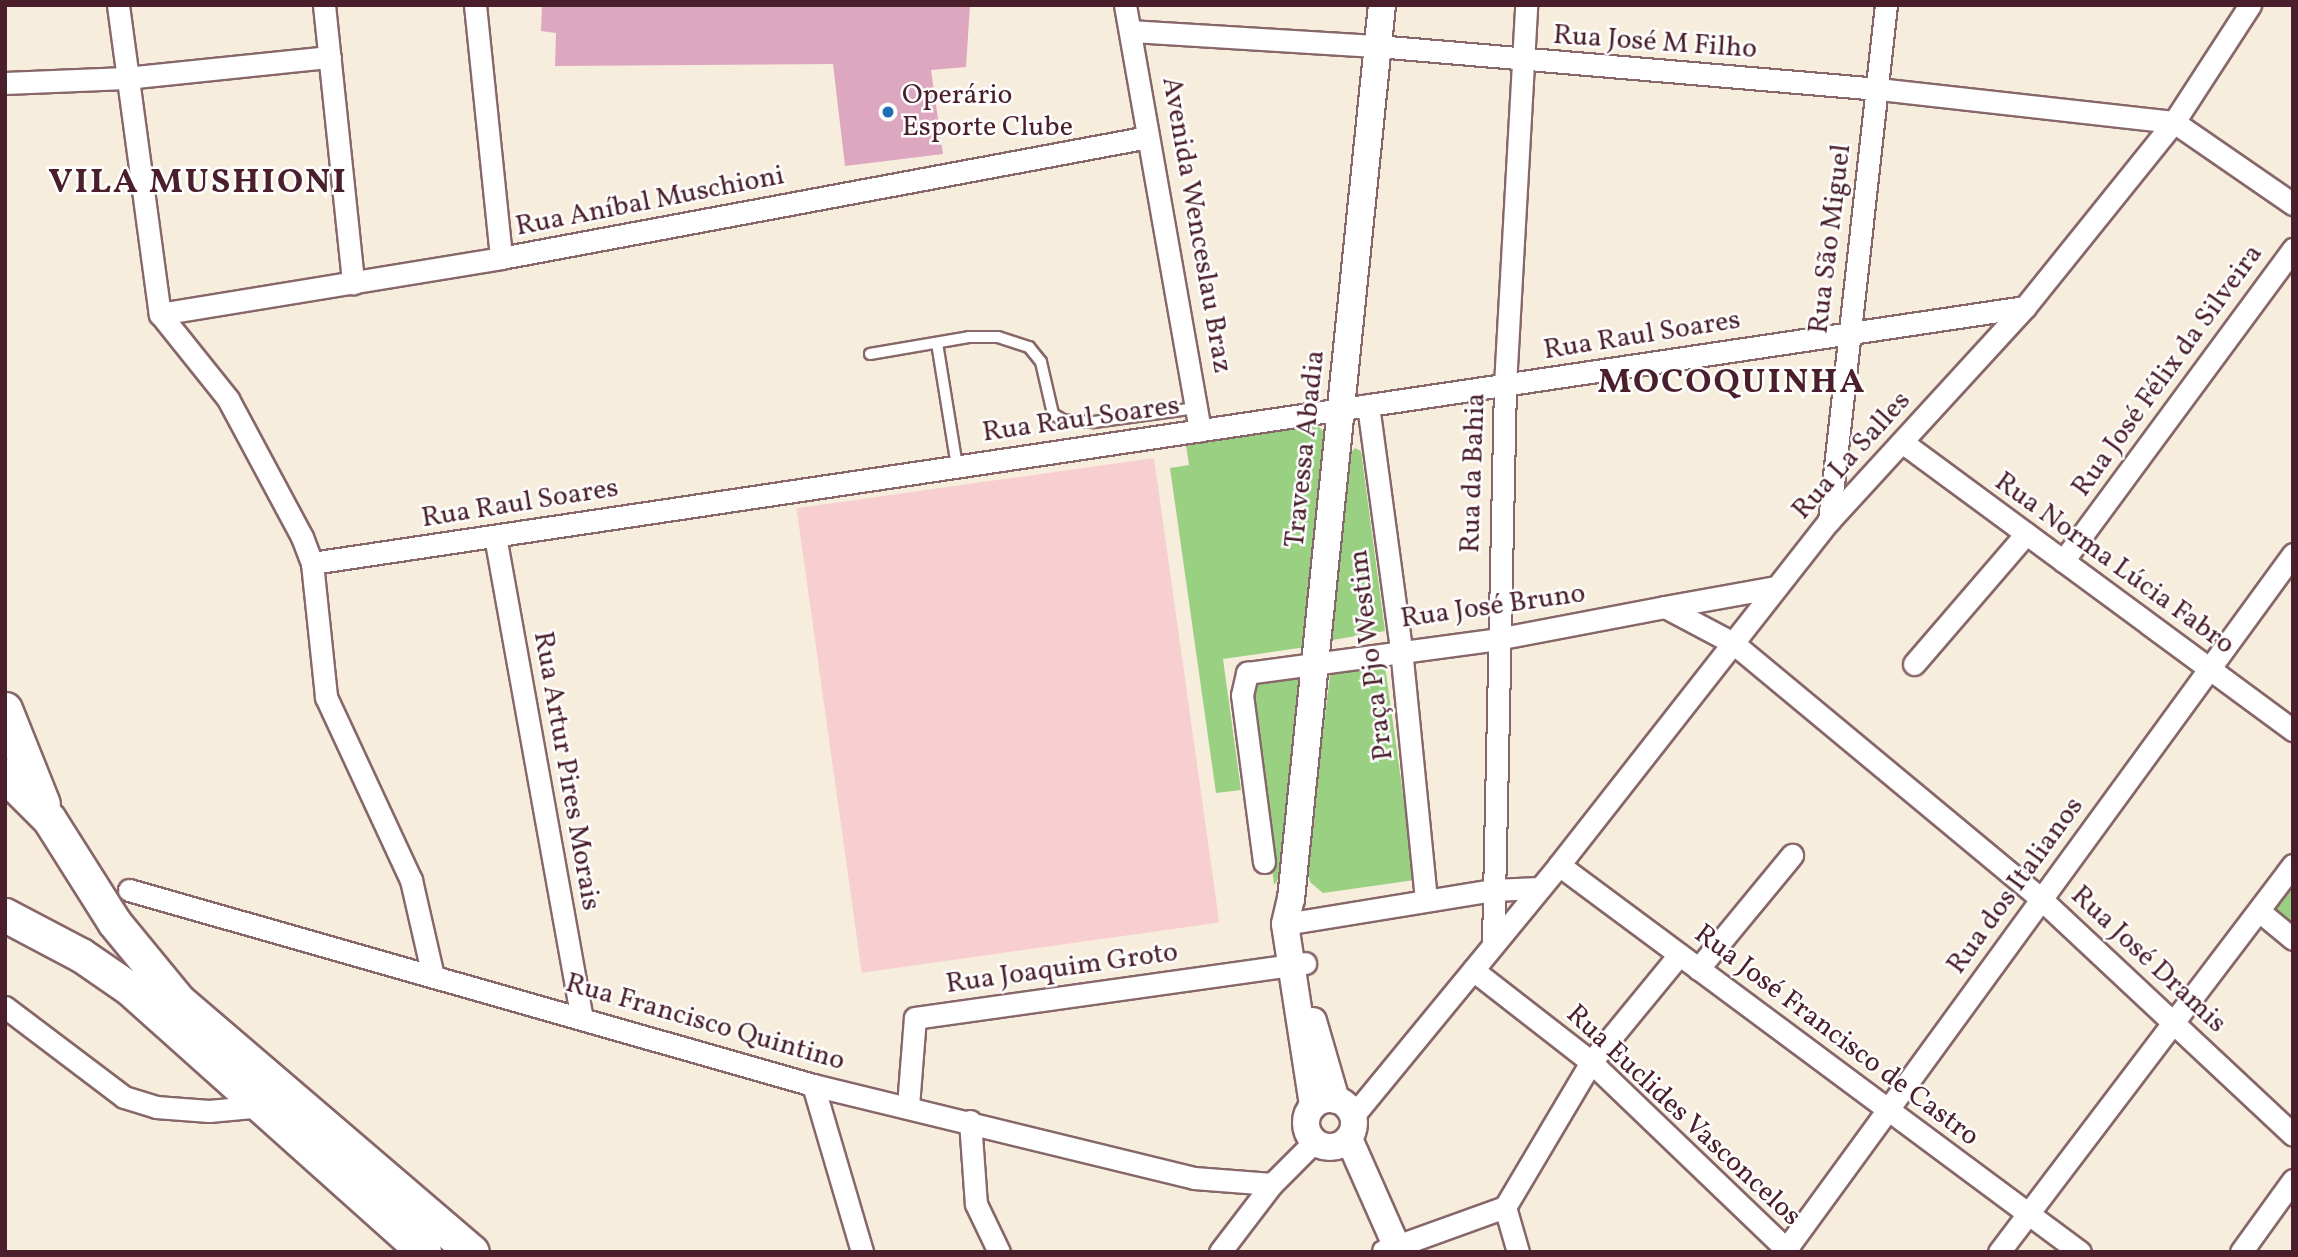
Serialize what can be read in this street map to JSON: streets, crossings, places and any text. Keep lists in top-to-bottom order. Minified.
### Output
{"streets":{"street":["Rua José M Filho","Rua Aníbal Muschioni","Avenida Wenceslau Braz","Rua São Miguel","Rua Raul Soares","Rua José Félix da Silveira","Travessa Abadia","Rua La Salles","Rua da Bahia","Rua Norma Lúcia Fabro","Rua José Bruno","Praça Pjo Westim","Rua Artur Pires Morais","Rua dos Italianos","Rua José Dramis","Rua Joaquim Groto","Rua Francisco Quintino","Rua José Francisco de Castro","Rua Euclides Vasconcelos"]},"crossings":[["Rua José M Filho","Avenida Wenceslau Braz"],["Rua José M Filho","Rua São Miguel"],["Rua José M Filho","Travessa Abadia"],["Rua José M Filho","Rua La Salles"],["Rua José M Filho","Rua da Bahia"],["Rua Aníbal Muschioni","Avenida Wenceslau Braz"],["Avenida Wenceslau Braz","Rua Raul Soares"],["Rua São Miguel","Rua Raul Soares"],["Rua São Miguel","Rua La Salles"],["Rua Raul Soares","Travessa Abadia"],["Rua Raul Soares","Rua La Salles"],["Rua Raul Soares","Rua da Bahia"],["Rua Raul Soares","Praça Pjo Westim"],["Rua Raul Soares","Rua Artur Pires Morais"],["Rua José Félix da Silveira","Rua Norma Lúcia Fabro"],["Travessa Abadia","Rua José Bruno"],["Travessa Abadia","Praça Pjo Westim"],["Travessa Abadia","Rua Joaquim Groto"],["Rua La Salles","Rua da Bahia"],["Rua La Salles","Rua Norma Lúcia Fabro"],["Rua La Salles","Rua José Bruno"],["Rua La Salles","Rua José Dramis"],["Rua La Salles","Rua Francisco Quintino"],["Rua La Salles","Rua José Francisco de Castro"],["Rua La Salles","Rua Euclides Vasconcelos"],["Rua da Bahia","Rua José Bruno"],["Rua Norma Lúcia Fabro","Rua dos Italianos"],["Rua José Bruno","Praça Pjo Westim"],["Rua Artur Pires Morais","Rua Francisco Quintino"],["Rua dos Italianos","Rua José Dramis"],["Rua dos Italianos","Rua José Francisco de Castro"],["Rua dos Italianos","Rua Euclides Vasconcelos"],["Rua Joaquim Groto","Rua Francisco Quintino"]],"districts":["VILA MUSHIONI","MOCOQUINHA"],"places":["Operário Esporte Clube"]}
